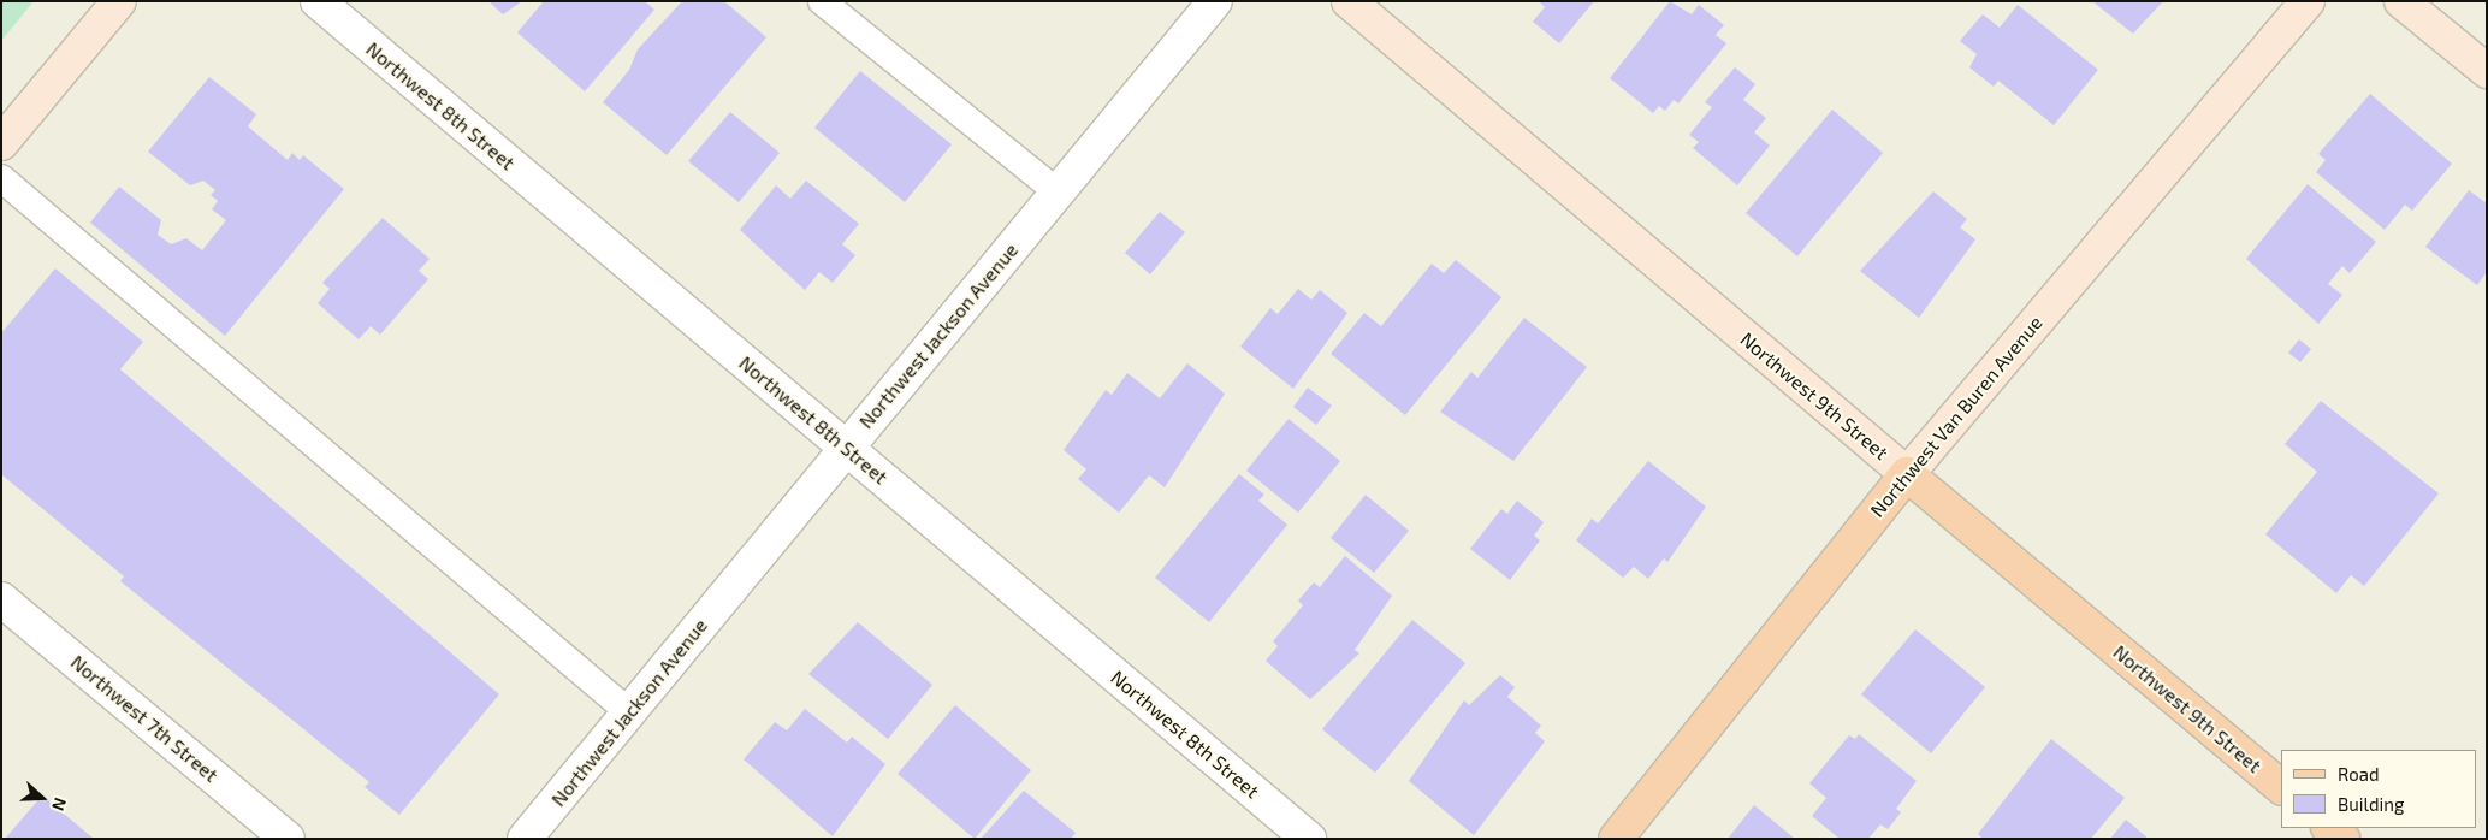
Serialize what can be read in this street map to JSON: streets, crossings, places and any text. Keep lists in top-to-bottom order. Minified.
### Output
{"streets":{"main road":["Northwest 9th Street","Northwest Van Buren Avenue"],"street":["Northwest 8th Street","Northwest Jackson Avenue","Northwest 7th Street"]},"crossings":[["Northwest 8th Street","Northwest Jackson Avenue"],["Northwest 9th Street","Northwest Van Buren Avenue"]],"legend":["Road","Building"],"north":"right"}
